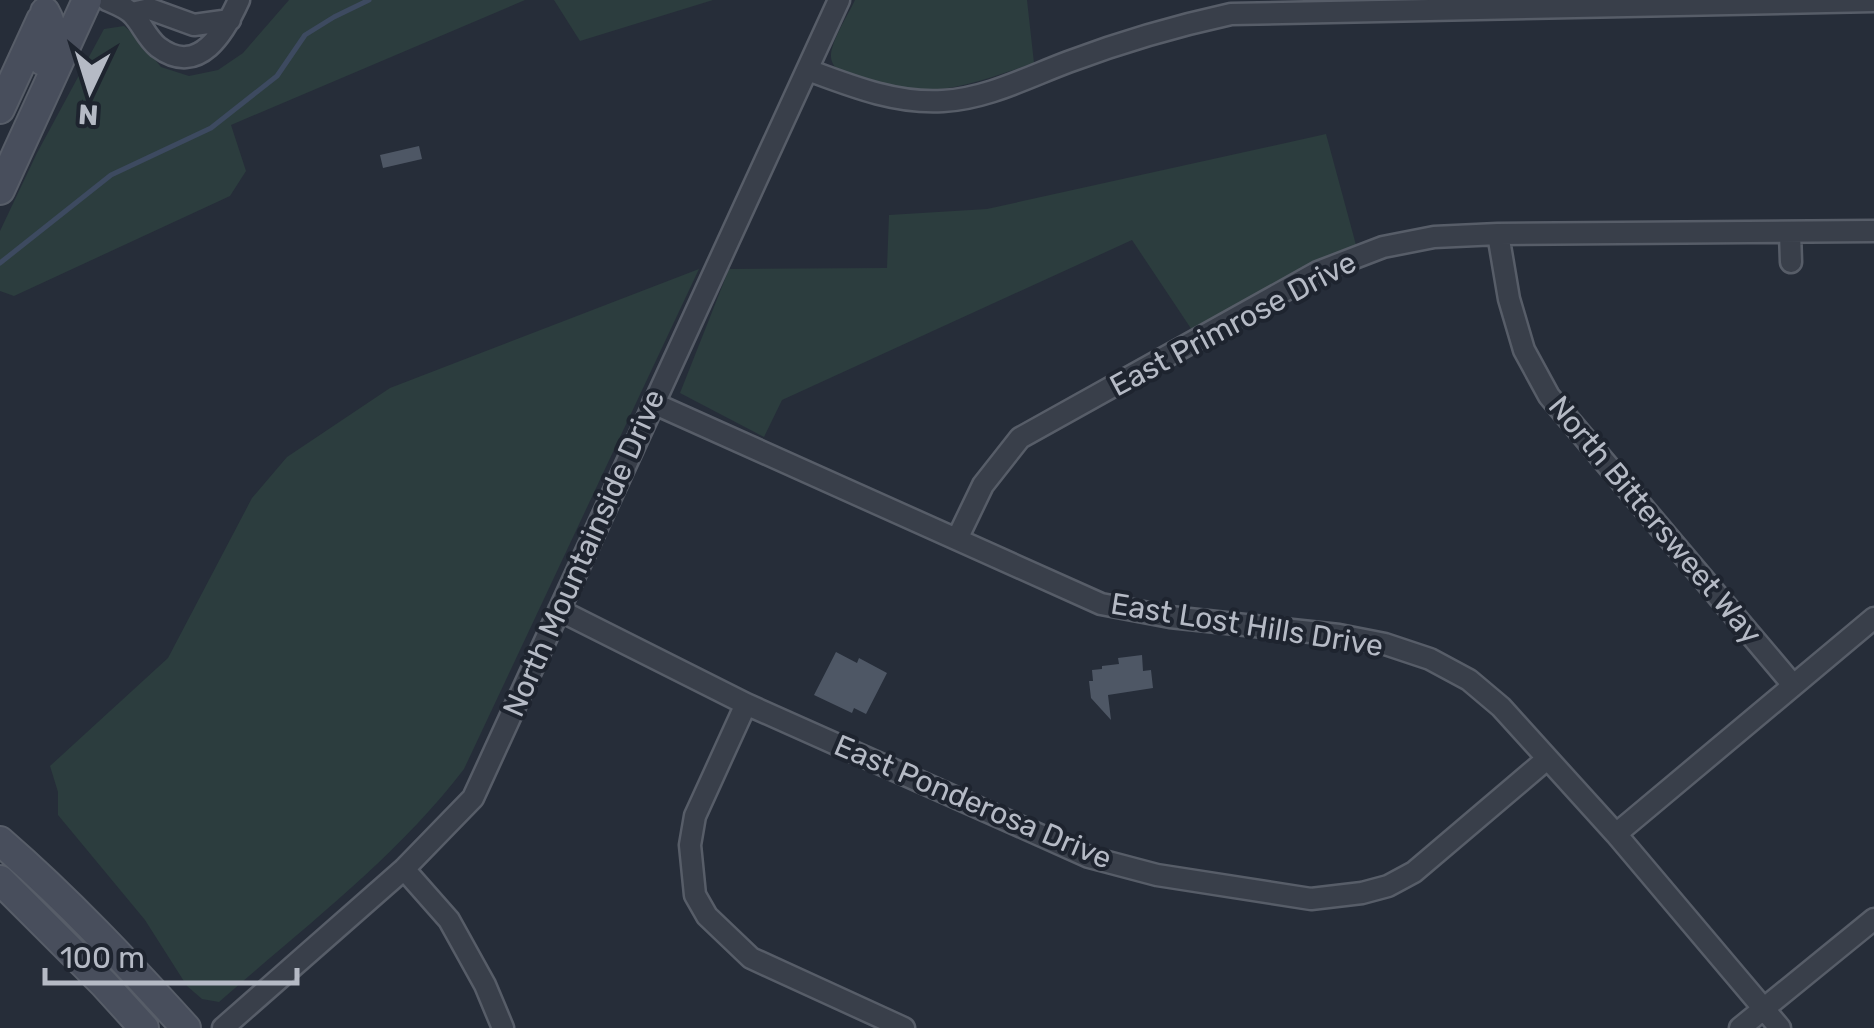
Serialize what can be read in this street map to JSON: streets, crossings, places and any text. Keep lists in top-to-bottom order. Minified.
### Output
{"streets":{"street":["East Primrose Drive","North Bittersweet Way","North Mountainside Drive","East Lost Hills Drive","East Ponderosa Drive"]},"crossings":[["East Primrose Drive","North Bittersweet Way"],["East Primrose Drive","East Lost Hills Drive"],["North Mountainside Drive","East Lost Hills Drive"],["North Mountainside Drive","East Ponderosa Drive"],["East Lost Hills Drive","East Ponderosa Drive"]],"scale_bar":"100 m","north":"bottom"}
